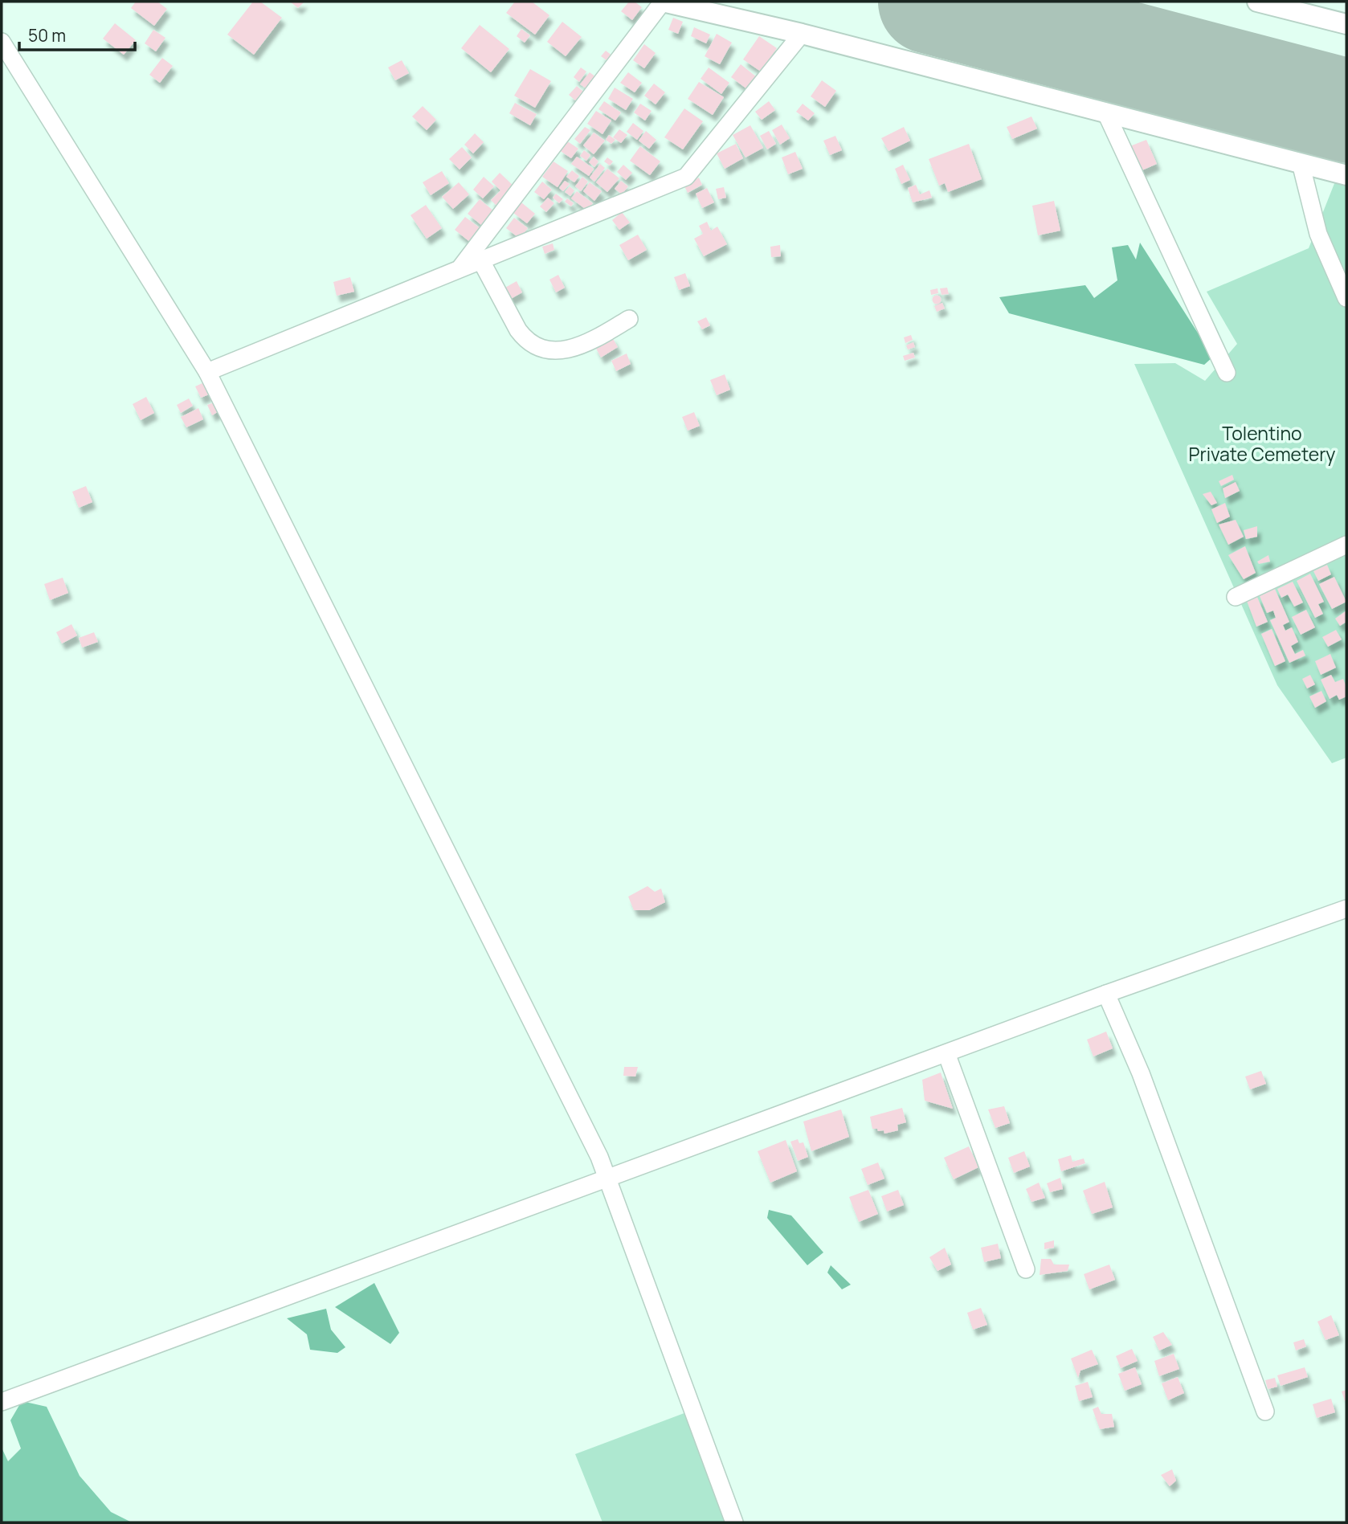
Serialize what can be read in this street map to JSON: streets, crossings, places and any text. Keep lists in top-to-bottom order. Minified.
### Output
{"parks":["Tolentino Private Cemetery"],"scale_bar":"50 m"}
